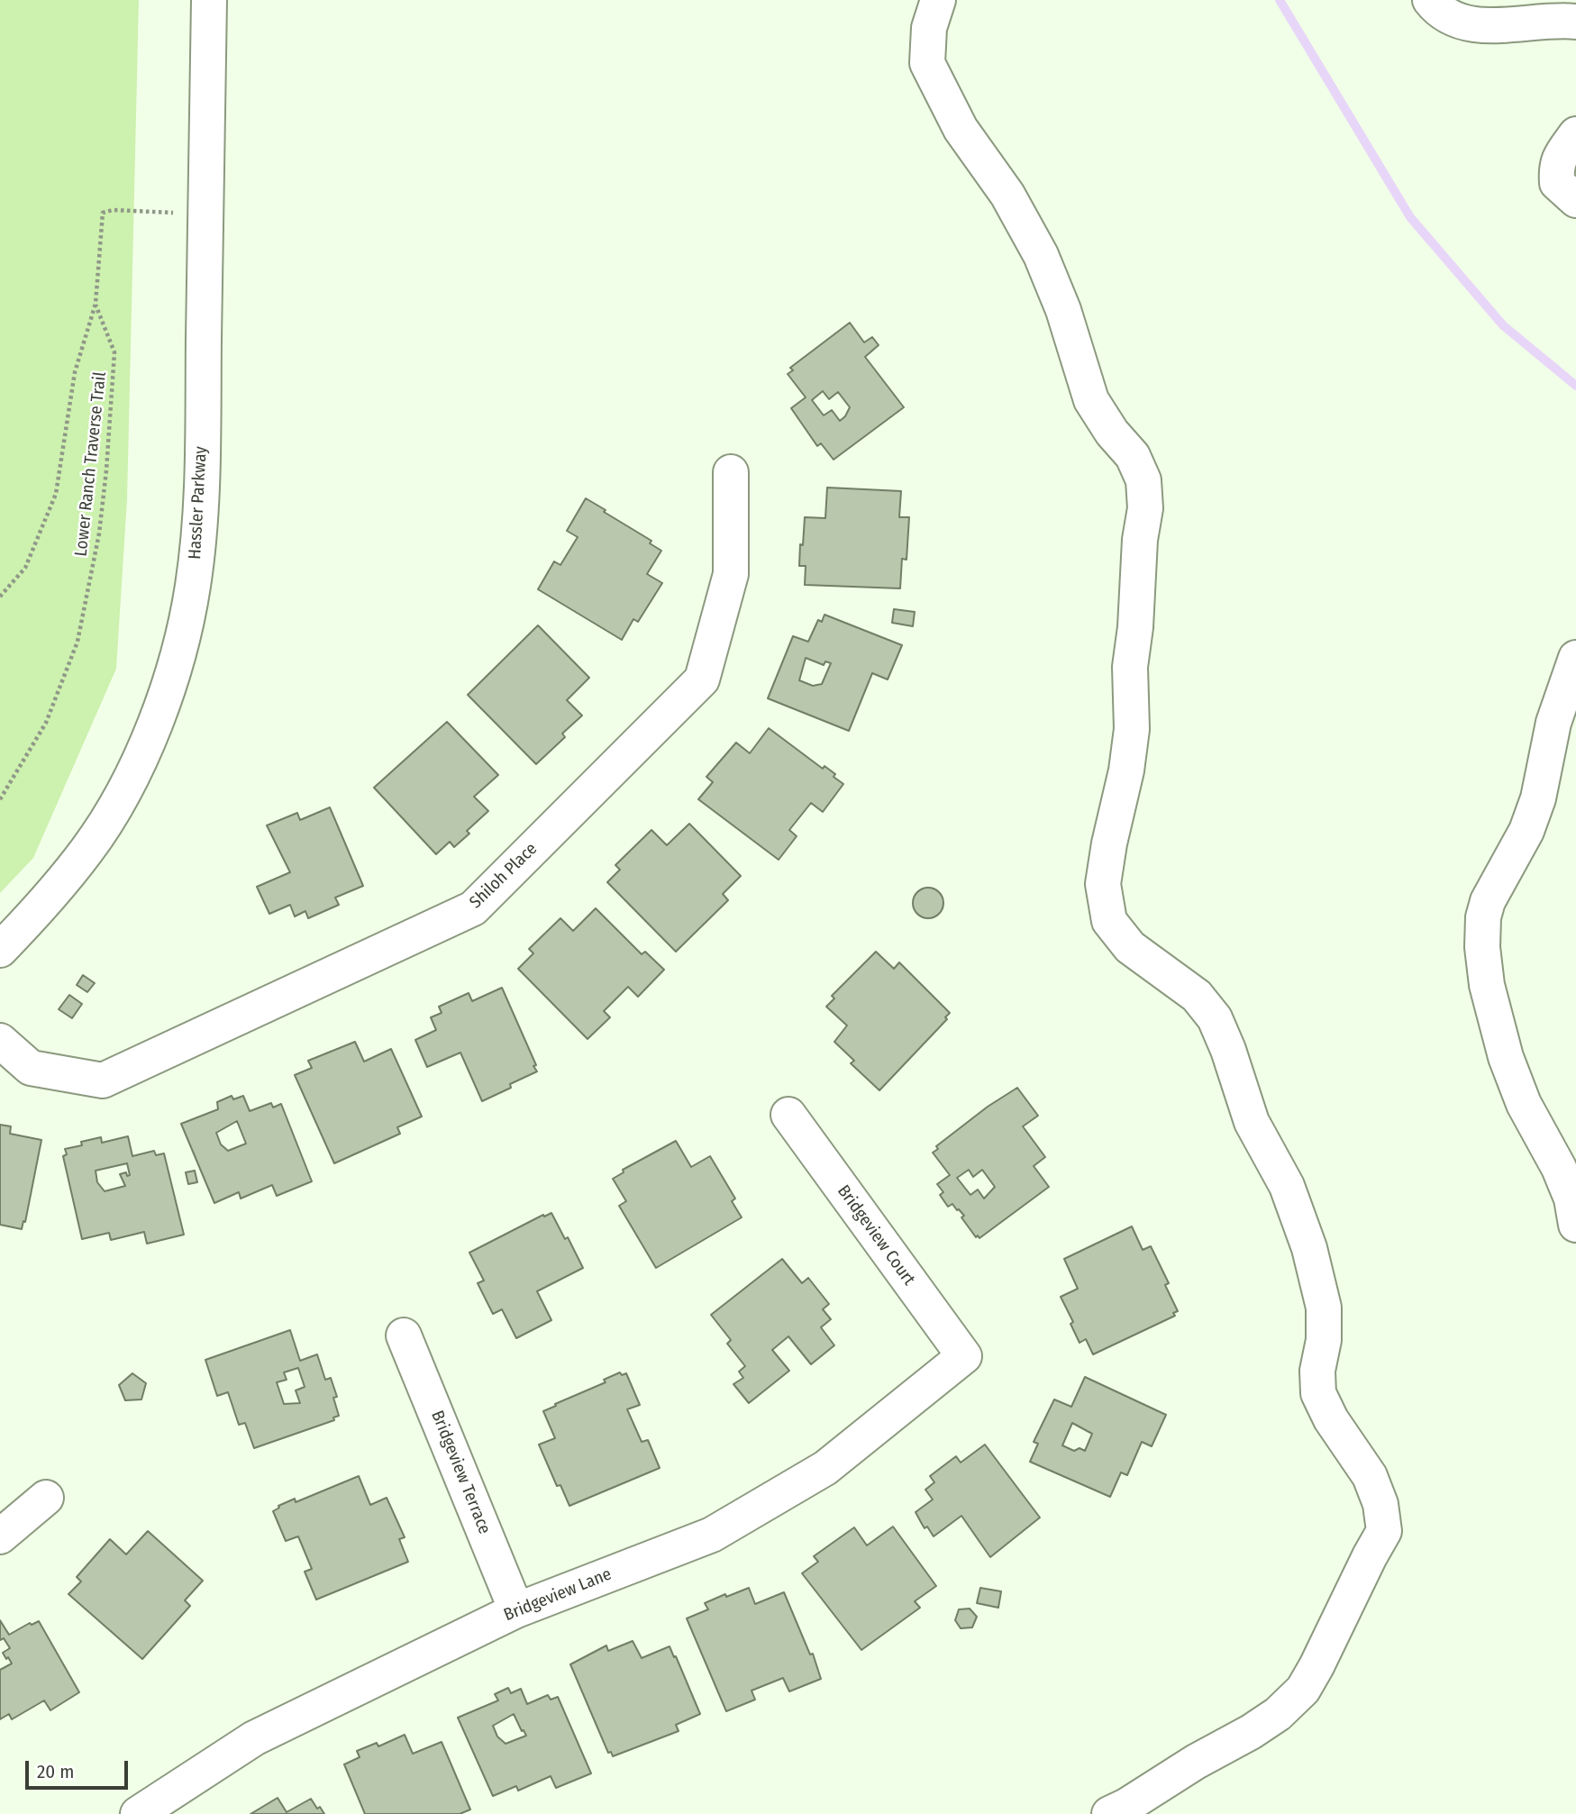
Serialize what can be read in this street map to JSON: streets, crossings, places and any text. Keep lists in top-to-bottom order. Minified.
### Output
{"streets":{"street":["Hassler Parkway","Shiloh Place","Bridgeview Court","Bridgeview Terrace","Bridgeview Lane"],"path":["Lower Ranch Traverse Trail"]},"crossings":[["Bridgeview Court","Bridgeview Lane"],["Bridgeview Terrace","Bridgeview Lane"]],"scale_bar":"20 m"}
